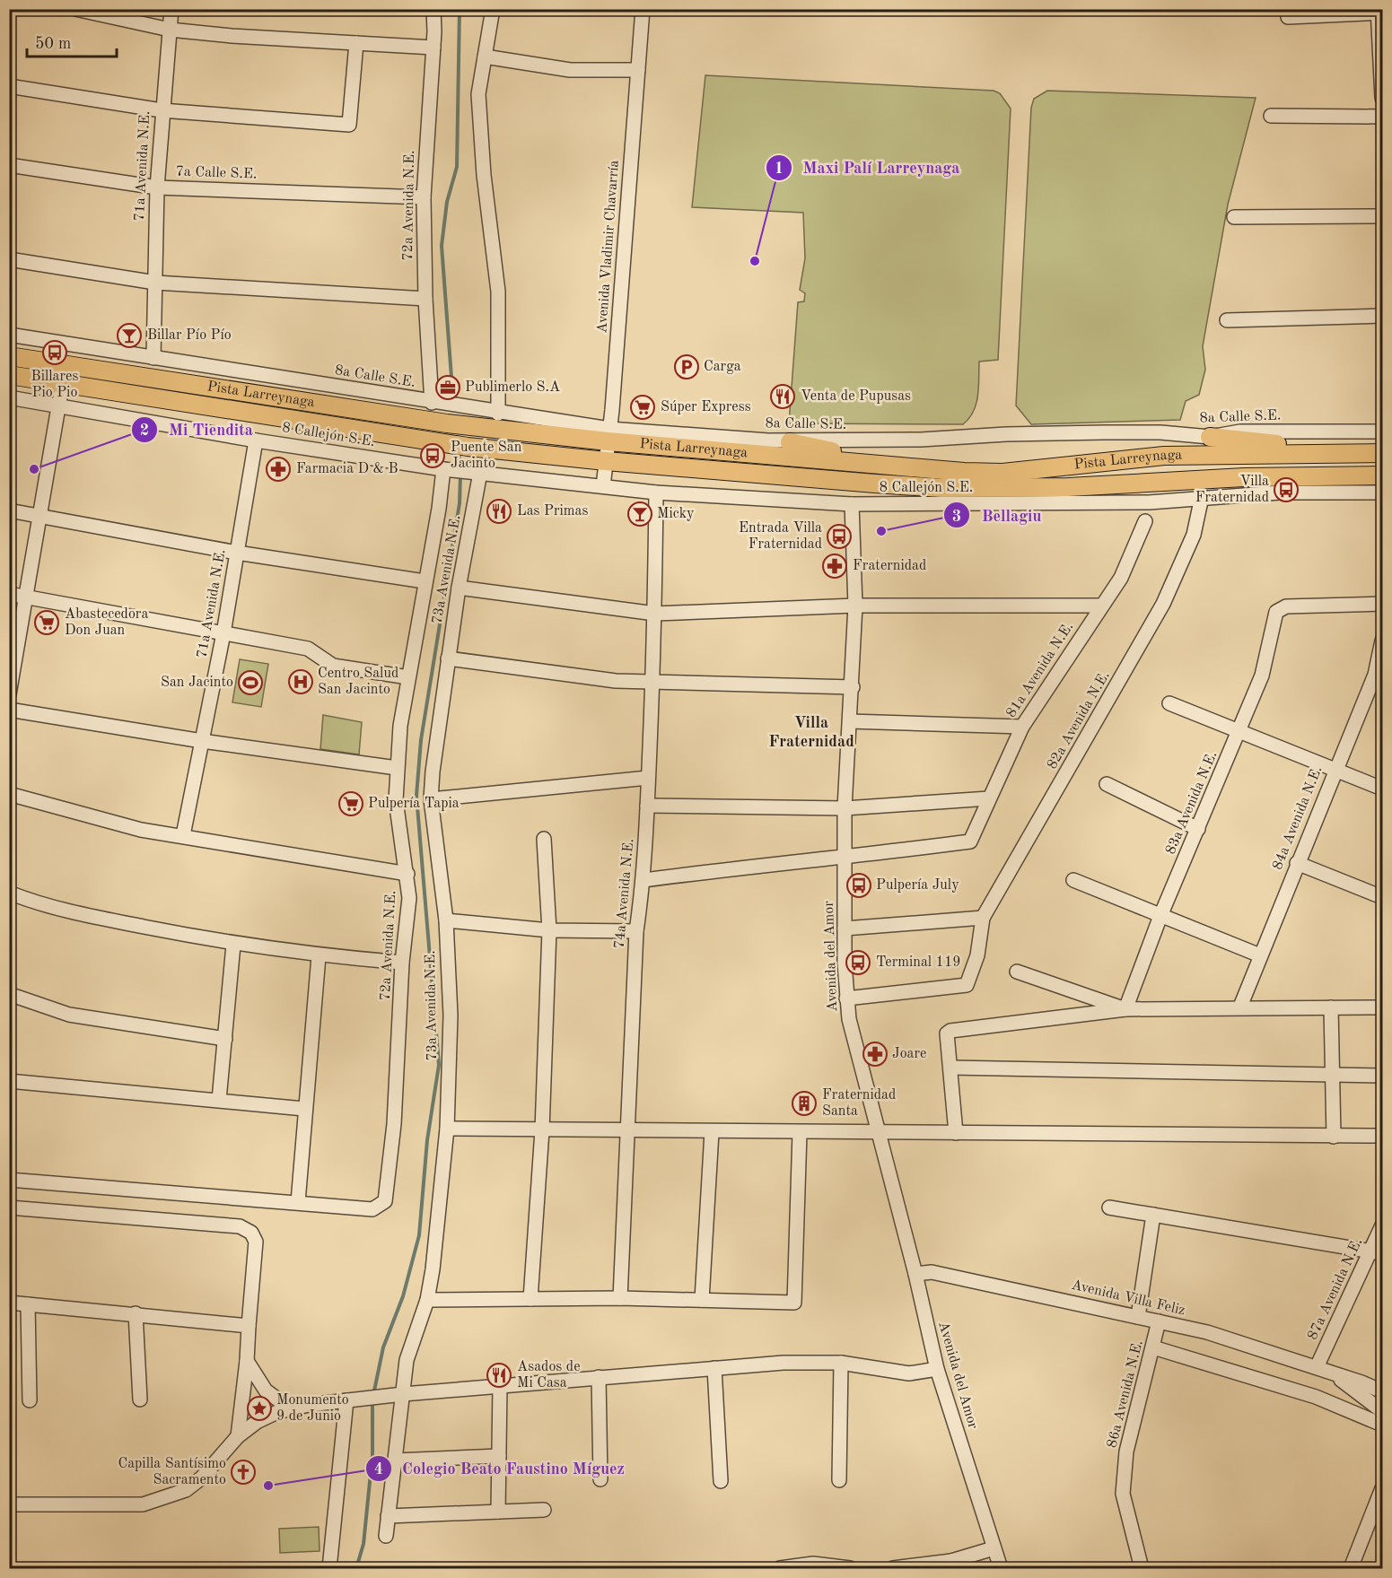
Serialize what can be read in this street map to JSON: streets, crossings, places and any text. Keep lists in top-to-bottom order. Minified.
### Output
{"streets":{"main road":["Pista Larreynaga"],"street":["71a Avenida N.E.","7a Calle S.E.","72a Avenida N.E.","Avenida Vladimir Chavarría","8a Calle S.E.","8 Callejón S.E.","73a Avenida N.E.","81a Avenida N.E.","82a Avenida N.E.","83a Avenida N.E.","84a Avenida N.E.","74a Avenida N.E.","Avenida del Amor","87a Avenida N.E.","Avenida Villa Feliz","86a Avenida N.E."]},"crossings":[["71a Avenida N.E.","7a Calle S.E."],["71a Avenida N.E.","8a Calle S.E."],["71a Avenida N.E.","8 Callejón S.E."],["7a Calle S.E.","72a Avenida N.E."],["72a Avenida N.E.","8a Calle S.E."],["72a Avenida N.E.","8 Callejón S.E."],["Avenida Vladimir Chavarría","8a Calle S.E."],["Avenida Vladimir Chavarría","Pista Larreynaga"],["Avenida Vladimir Chavarría","8 Callejón S.E."],["8a Calle S.E.","Pista Larreynaga"],["8 Callejón S.E.","73a Avenida N.E."],["8 Callejón S.E.","82a Avenida N.E."],["8 Callejón S.E.","74a Avenida N.E."],["8 Callejón S.E.","Avenida del Amor"],["81a Avenida N.E.","Avenida del Amor"],["82a Avenida N.E.","Avenida del Amor"],["Avenida del Amor","Avenida Villa Feliz"],["87a Avenida N.E.","Avenida Villa Feliz"],["Avenida Villa Feliz","86a Avenida N.E."]],"districts":["Villa Fraternidad"],"places":{"other":["Maxi Palí Larreynaga","Mi Tiendita","Bellagiu","Colegio Beato Faustino Míguez"],"bar":["Billar Pío Pío","Micky"],"bus stop":["Billares Pio Pio","Puente San Jacinto","Villa Fraternidad","Entrada Villa Fraternidad","Pulpería July","Terminal 119"],"parking":["Carga"],"office":["Publimerlo S.A"],"restaurant":["Venta de Pupusas","Las Primas","Asados de Mi Casa"],"supermarket":["Súper Express","Abastecedora Don Juan","Pulpería Tapia"],"pharmacy":["Farmacia D & B","Fraternidad","Joare"],"hospital":["Centro Salud San Jacinto"],"sports":["San Jacinto"],"building":["Fraternidad Santa"],"place":["Monumento 9 de Junio"],"church":["Capilla Santísimo Sacramento"]},"scale_bar":"50 m"}
